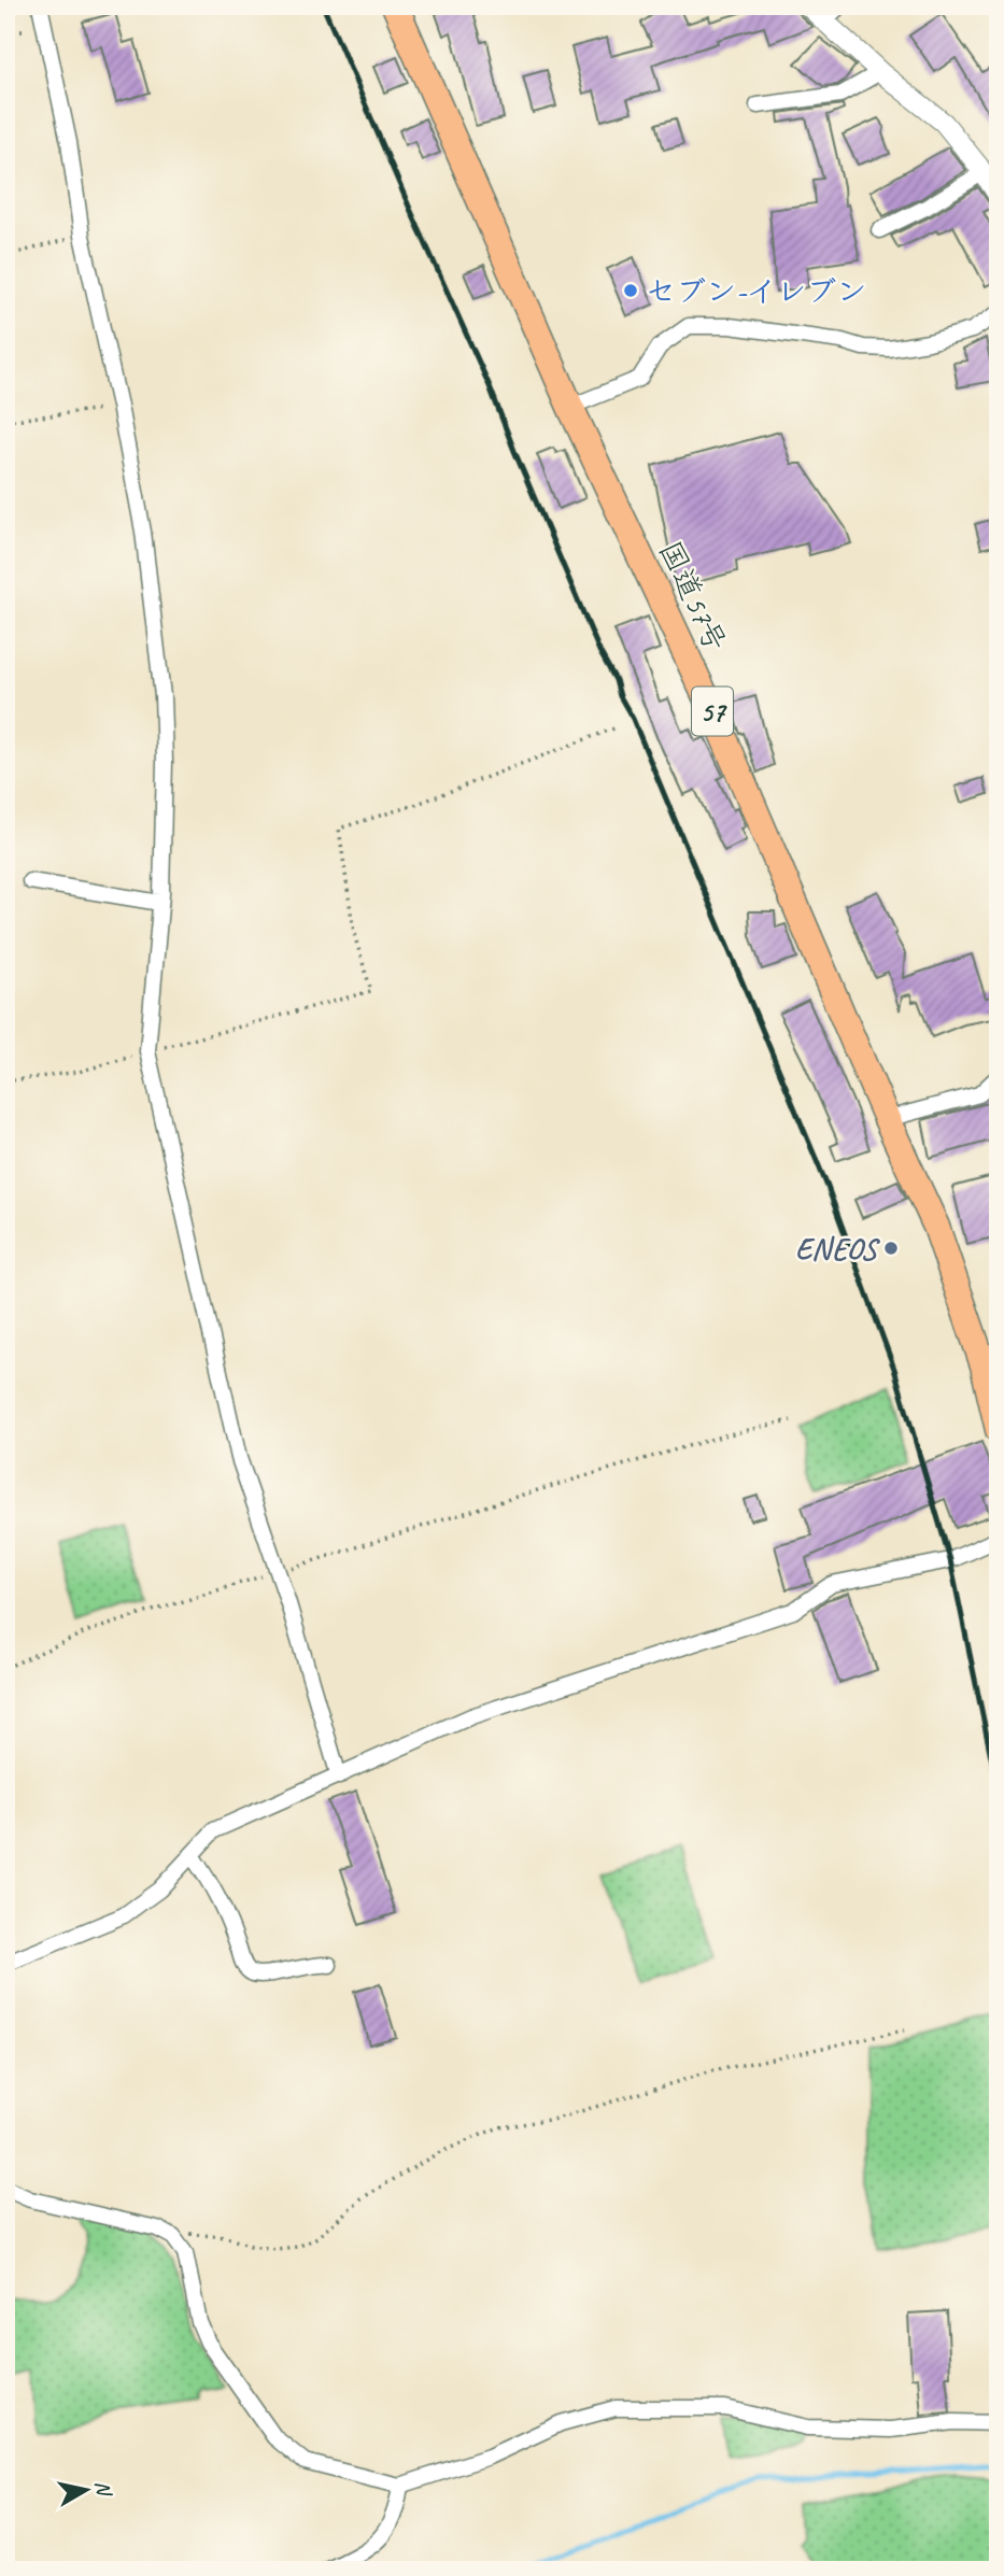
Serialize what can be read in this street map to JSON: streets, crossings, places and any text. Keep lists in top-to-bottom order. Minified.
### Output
{"streets":{"highway":["国道57号","57"]},"places":["セブン-イレブン","ENEOS"],"north":"right"}
